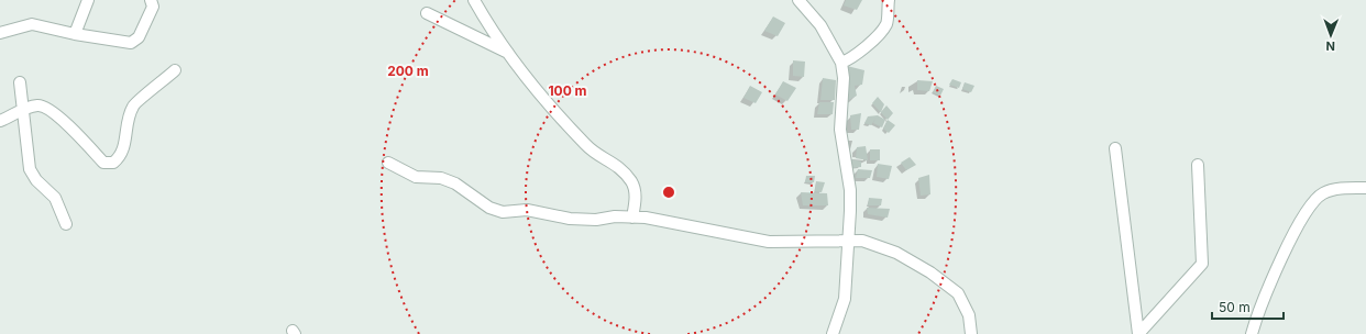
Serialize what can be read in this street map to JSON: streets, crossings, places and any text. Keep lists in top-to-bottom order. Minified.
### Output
{"scale_bar":"50 m","north":"bottom","rings":["200 m","100 m"]}
